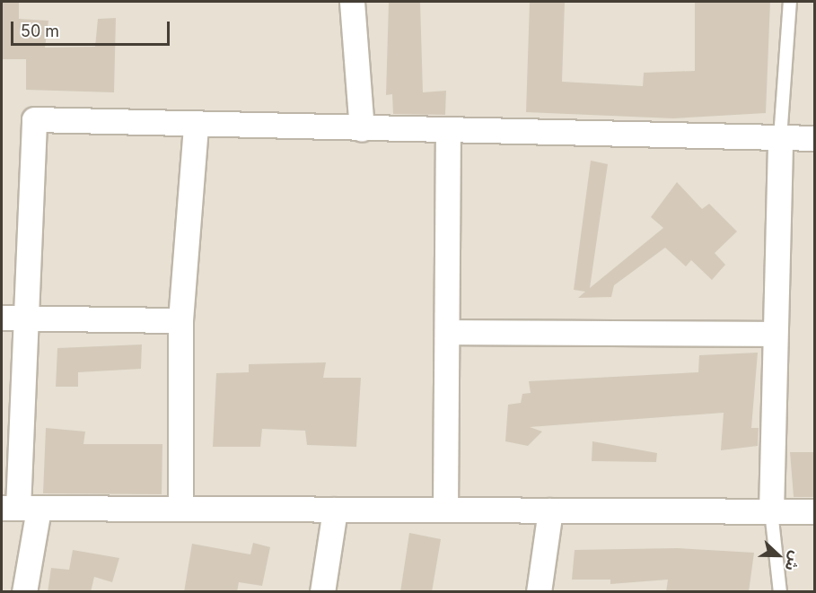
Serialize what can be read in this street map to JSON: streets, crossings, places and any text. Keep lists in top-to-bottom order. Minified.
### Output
{"scale_bar":"50 m","north":"right"}
